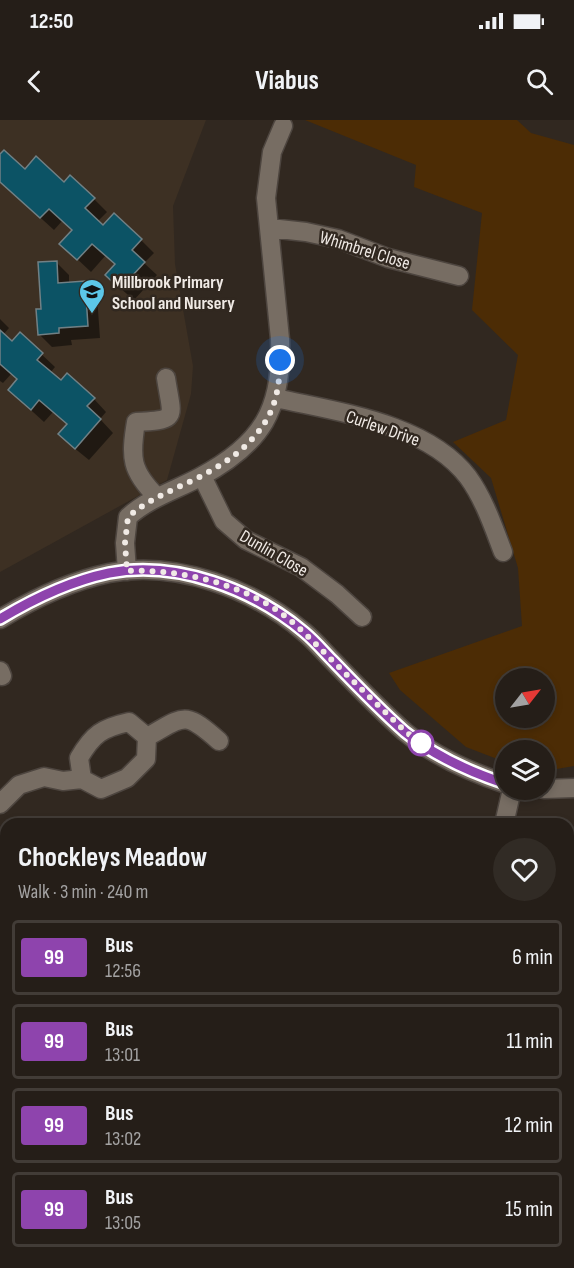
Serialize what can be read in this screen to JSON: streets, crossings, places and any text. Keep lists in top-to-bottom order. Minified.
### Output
{"streets":{"street":["Whimbrel Close","Curlew Drive","Dunlin Close"]},"places":{"school or university":["Millbrook Primary School and Nursery"]},"lines":["bus line 99"],"north":"top right","page":{"status":"12:50","header":"Viabus","heading":["Chockleys Meadow","Walk · 3 min · 240 m"],"list":[{"mark":"99","name":"Bus","note":"12:56","value":"6 min"},{"mark":"99","name":"Bus","note":"13:01","value":"11 min"},{"mark":"99","name":"Bus","note":"13:02","value":"12 min"},{"mark":"99","name":"Bus","note":"13:05","value":"15 min"}]}}
